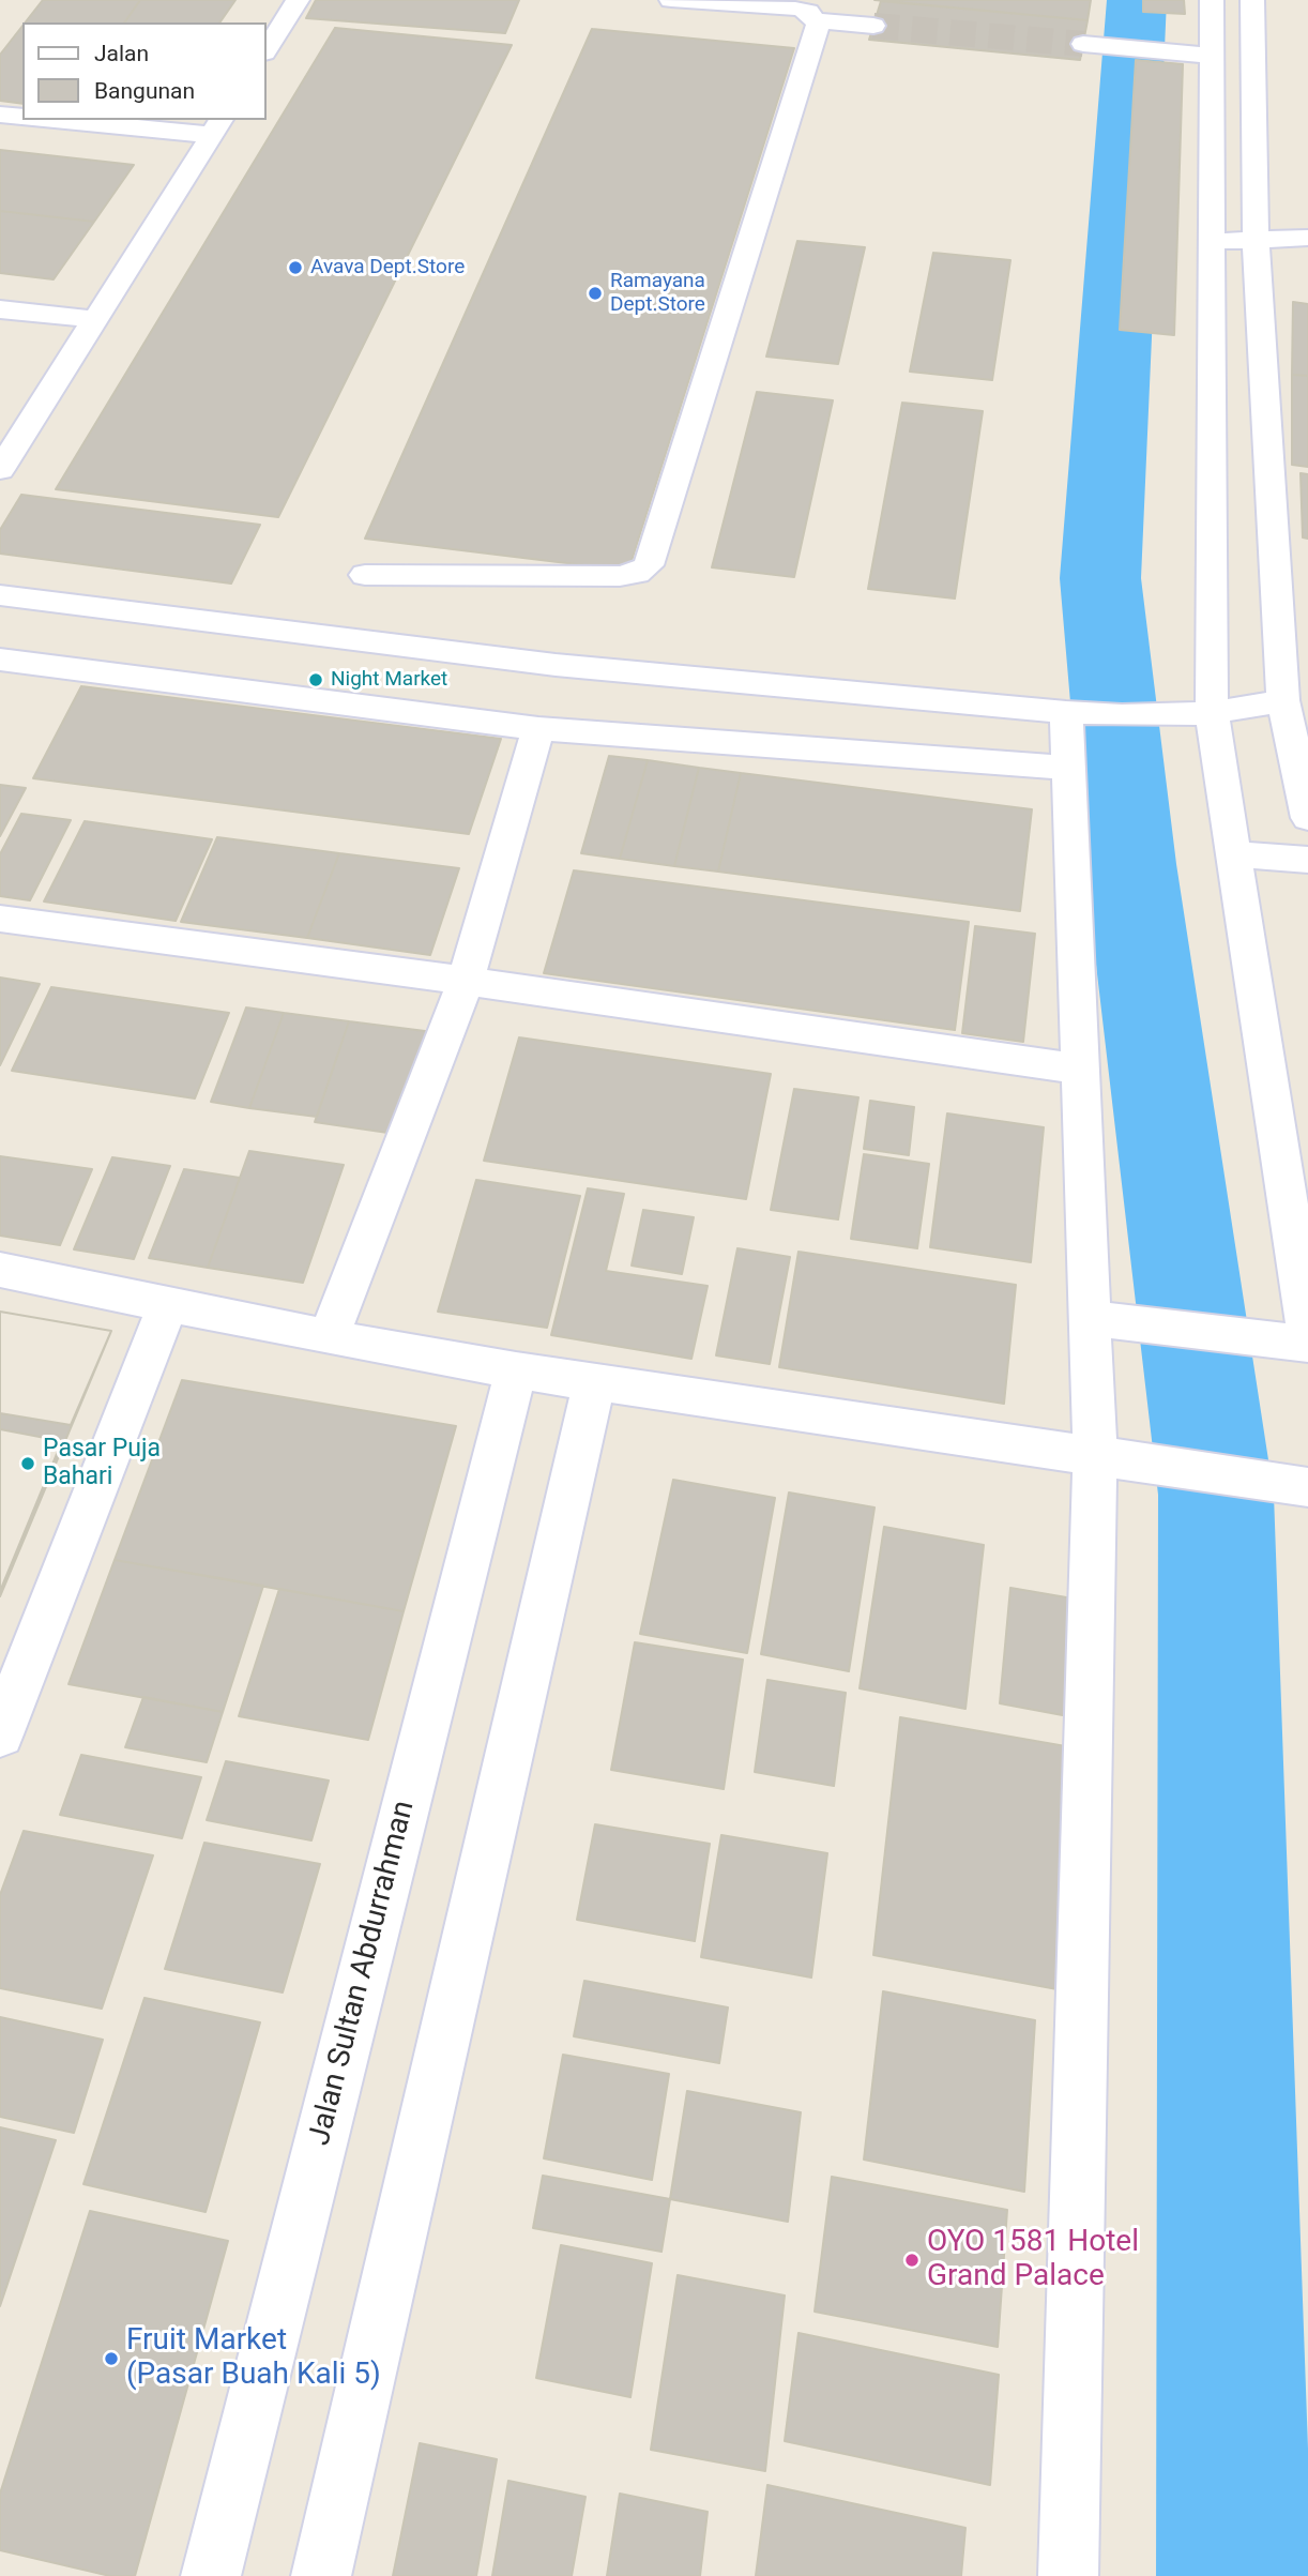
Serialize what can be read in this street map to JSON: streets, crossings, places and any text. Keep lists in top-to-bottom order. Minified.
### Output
{"streets":{"street":["Jalan Sultan Abdurrahman"]},"places":["Avava Dept.Store","Ramayana Dept.Store","Night Market","Pasar Puja Bahari","OYO 1581 Hotel Grand Palace","Fruit Market (Pasar Buah Kali 5)"],"legend":["Jalan","Bangunan"]}
